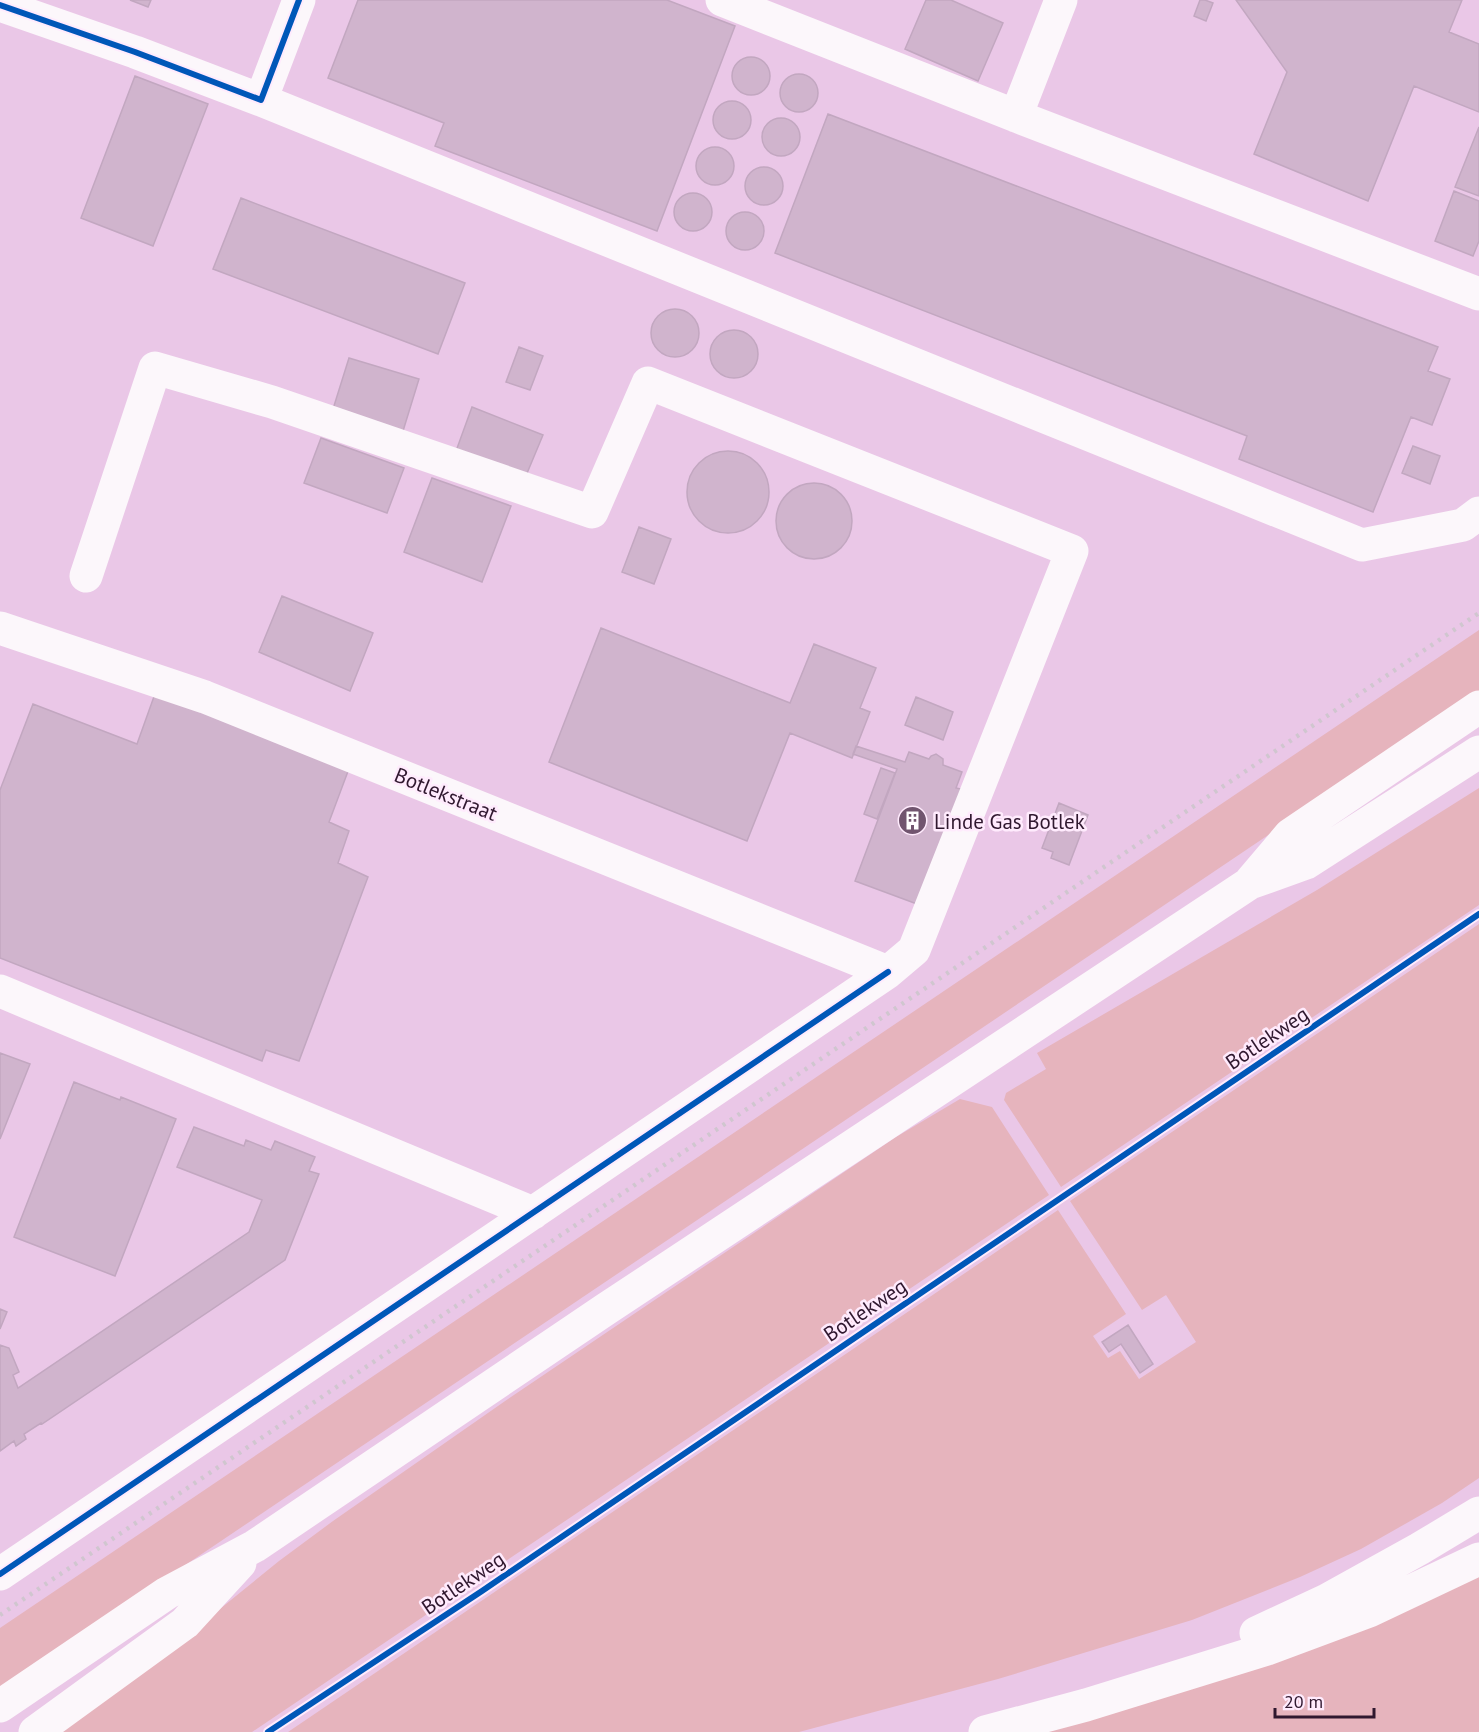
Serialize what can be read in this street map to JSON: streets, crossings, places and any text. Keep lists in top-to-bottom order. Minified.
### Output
{"streets":{"main road":["Botlekstraat"],"cycle path":["Botlekweg"]},"places":{"building":["Linde Gas Botlek"]},"scale_bar":"20 m"}
